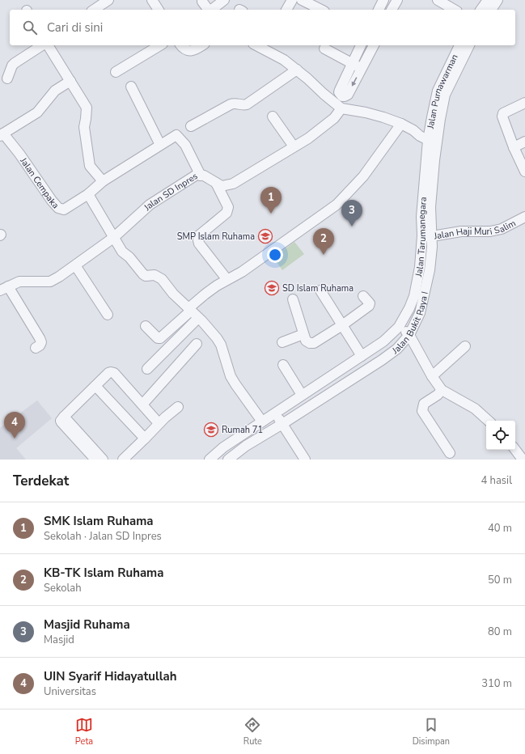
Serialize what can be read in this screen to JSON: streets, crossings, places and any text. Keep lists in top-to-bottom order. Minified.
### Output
{"streets":{"street":["Jalan Purnawarman","Jalan Cempaka","Jalan SD Inpres","Jalan Haji Muri Salim","Jalan Tarumanegara","Jalan Bukit Raya I"]},"crossings":[["Jalan Purnawarman","Jalan Tarumanegara"],["Jalan Cempaka","Jalan SD Inpres"],["Jalan Haji Muri Salim","Jalan Tarumanegara"],["Jalan Haji Muri Salim","Jalan Bukit Raya I"],["Jalan Tarumanegara","Jalan Bukit Raya I"]],"places":{"school or university":["SMP Islam Ruhama","SD Islam Ruhama","Rumah 71"]},"page":{"search":"Cari di sini","pins":["1","3","2","4"],"heading":["Terdekat","4 hasil"],"list":[{"mark":"1","name":"SMK Islam Ruhama","note":"Sekolah · Jalan SD Inpres","value":"40 m"},{"mark":"2","name":"KB-TK Islam Ruhama","note":"Sekolah","value":"50 m"},{"mark":"3","name":"Masjid Ruhama","note":"Masjid","value":"80 m"},{"mark":"4","name":"UIN Syarif Hidayatullah","note":"Universitas","value":"310 m"}],"nav":["Peta","Rute","Disimpan"]}}
